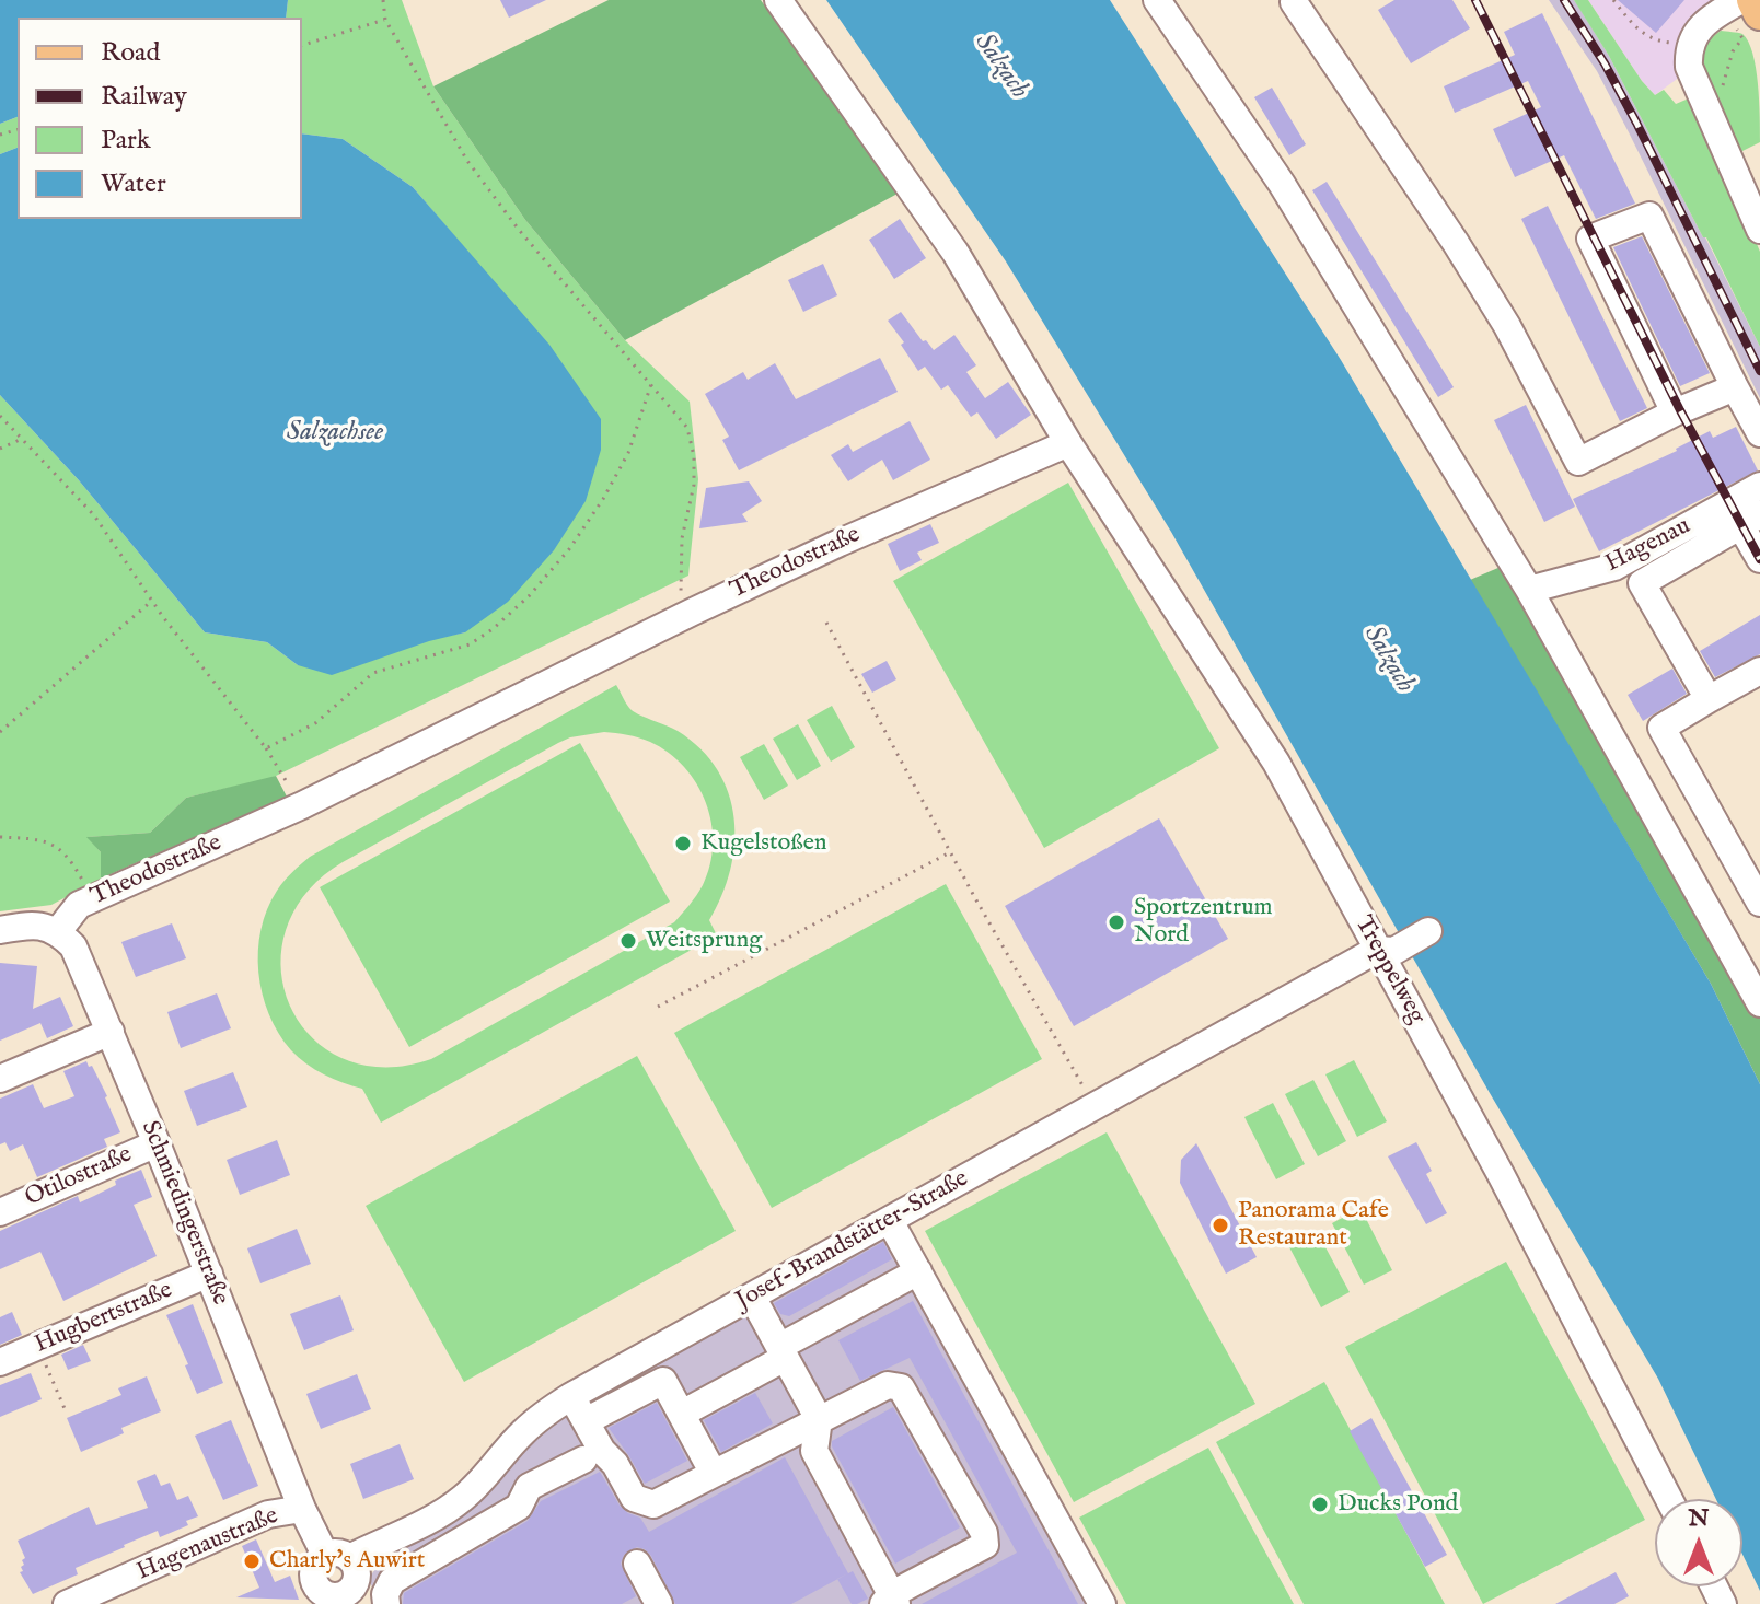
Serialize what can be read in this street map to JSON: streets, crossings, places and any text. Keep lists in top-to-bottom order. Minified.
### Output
{"streets":{"street":["Hagenau","Theodostraße","Treppelweg","Otilostraße","Schmiedingerstraße","Josef-Brandstätter-Straße","Hugbertstraße","Hagenaustraße"]},"crossings":[["Theodostraße","Treppelweg"],["Theodostraße","Schmiedingerstraße"],["Treppelweg","Josef-Brandstätter-Straße"],["Otilostraße","Schmiedingerstraße"],["Schmiedingerstraße","Josef-Brandstätter-Straße"],["Schmiedingerstraße","Hugbertstraße"],["Schmiedingerstraße","Hagenaustraße"]],"water":["Salzach","Salzachsee"],"places":["Kugelstoßen","Sportzentrum Nord","Weitsprung","Panorama Cafe Restaurant","Ducks Pond","Charly's Auwirt"],"legend":["Road","Railway","Park","Water"],"north":"top"}
